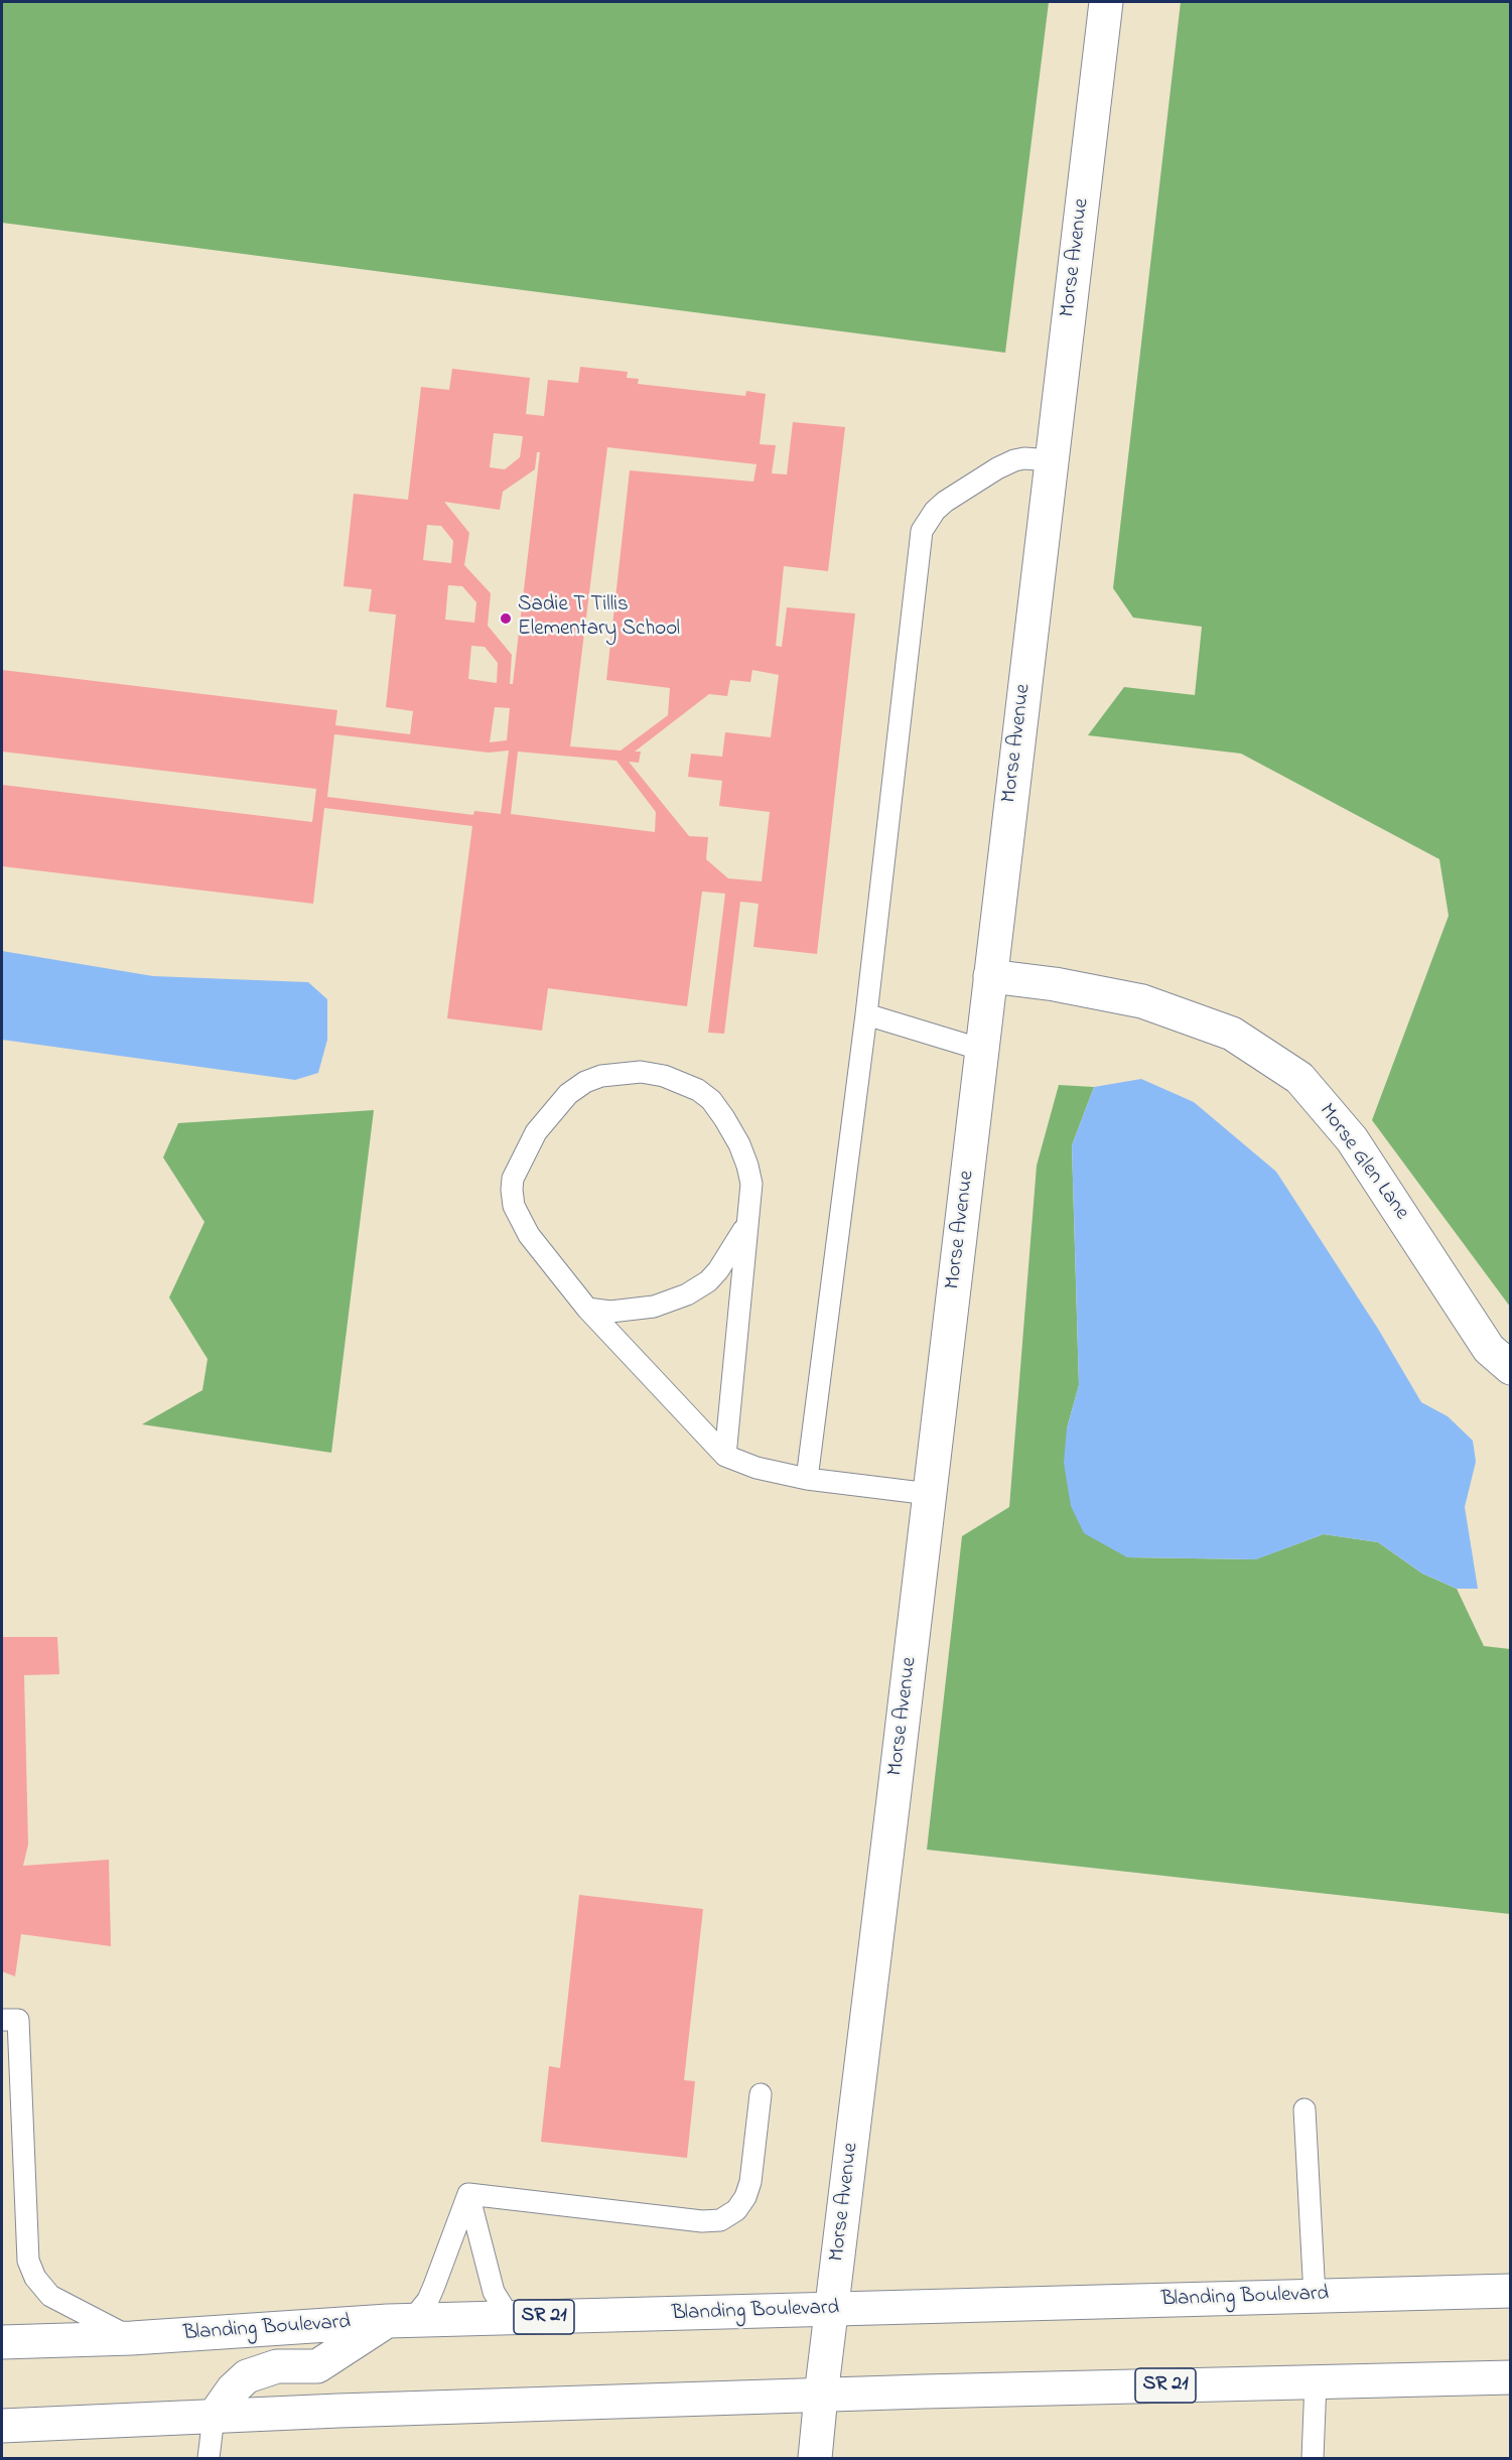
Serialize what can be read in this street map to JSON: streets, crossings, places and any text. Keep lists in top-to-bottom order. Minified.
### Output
{"streets":{"main road":["Morse Avenue","Morse Glen Lane","Blanding Boulevard","SR 21"]},"crossings":[["Morse Avenue","Morse Glen Lane"],["Morse Avenue","Blanding Boulevard"],["Morse Avenue","SR 21"]],"places":["Sadie T Tillis Elementary School"]}
